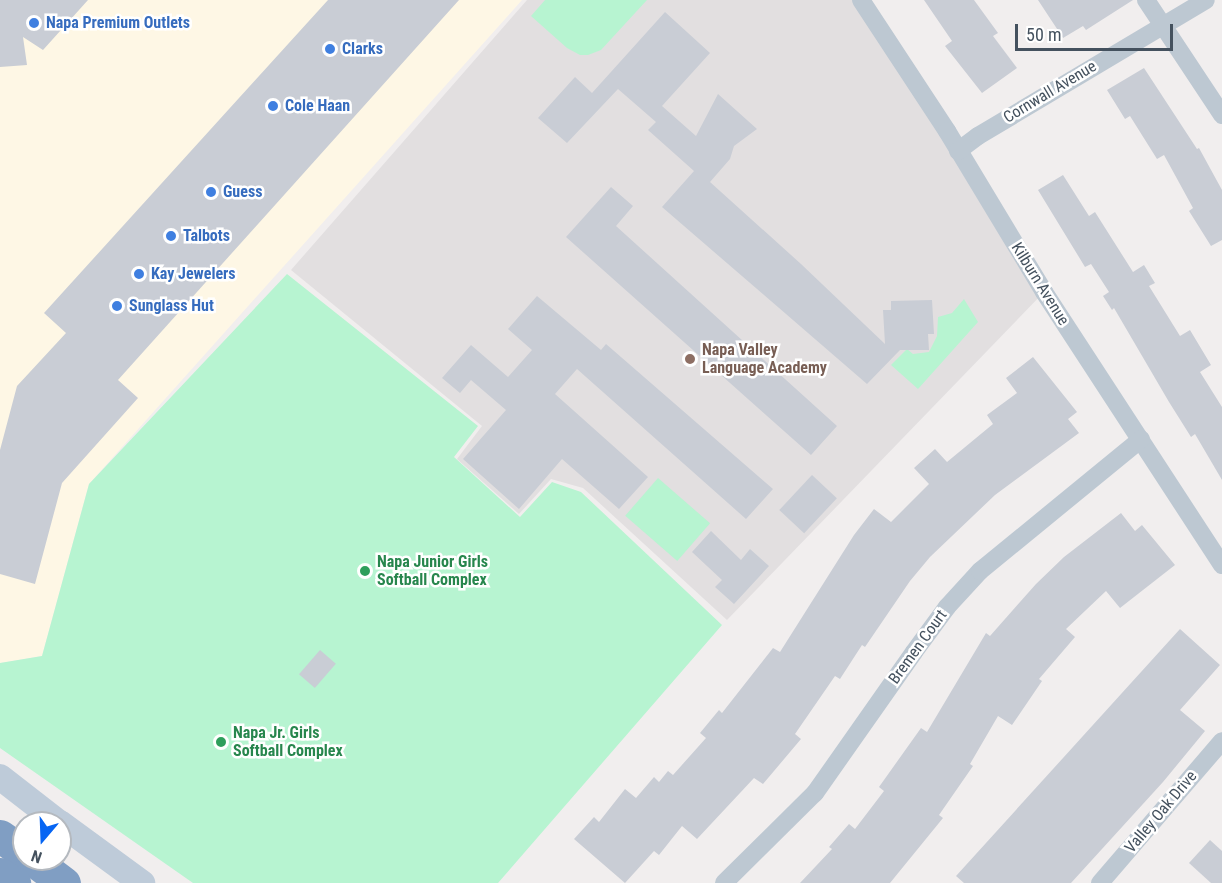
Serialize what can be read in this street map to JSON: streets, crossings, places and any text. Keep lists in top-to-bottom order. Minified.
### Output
{"streets":{"street":["Cornwall Avenue","Kilburn Avenue","Bremen Court","Valley Oak Drive"]},"crossings":[["Cornwall Avenue","Kilburn Avenue"],["Kilburn Avenue","Bremen Court"]],"places":["Napa Premium Outlets","Clarks","Cole Haan","Guess","Talbots","Kay Jewelers","Sunglass Hut","Napa Valley Language Academy","Napa Junior Girls Softball Complex","Napa Jr. Girls Softball Complex"],"scale_bar":"50 m","north":"bottom"}
